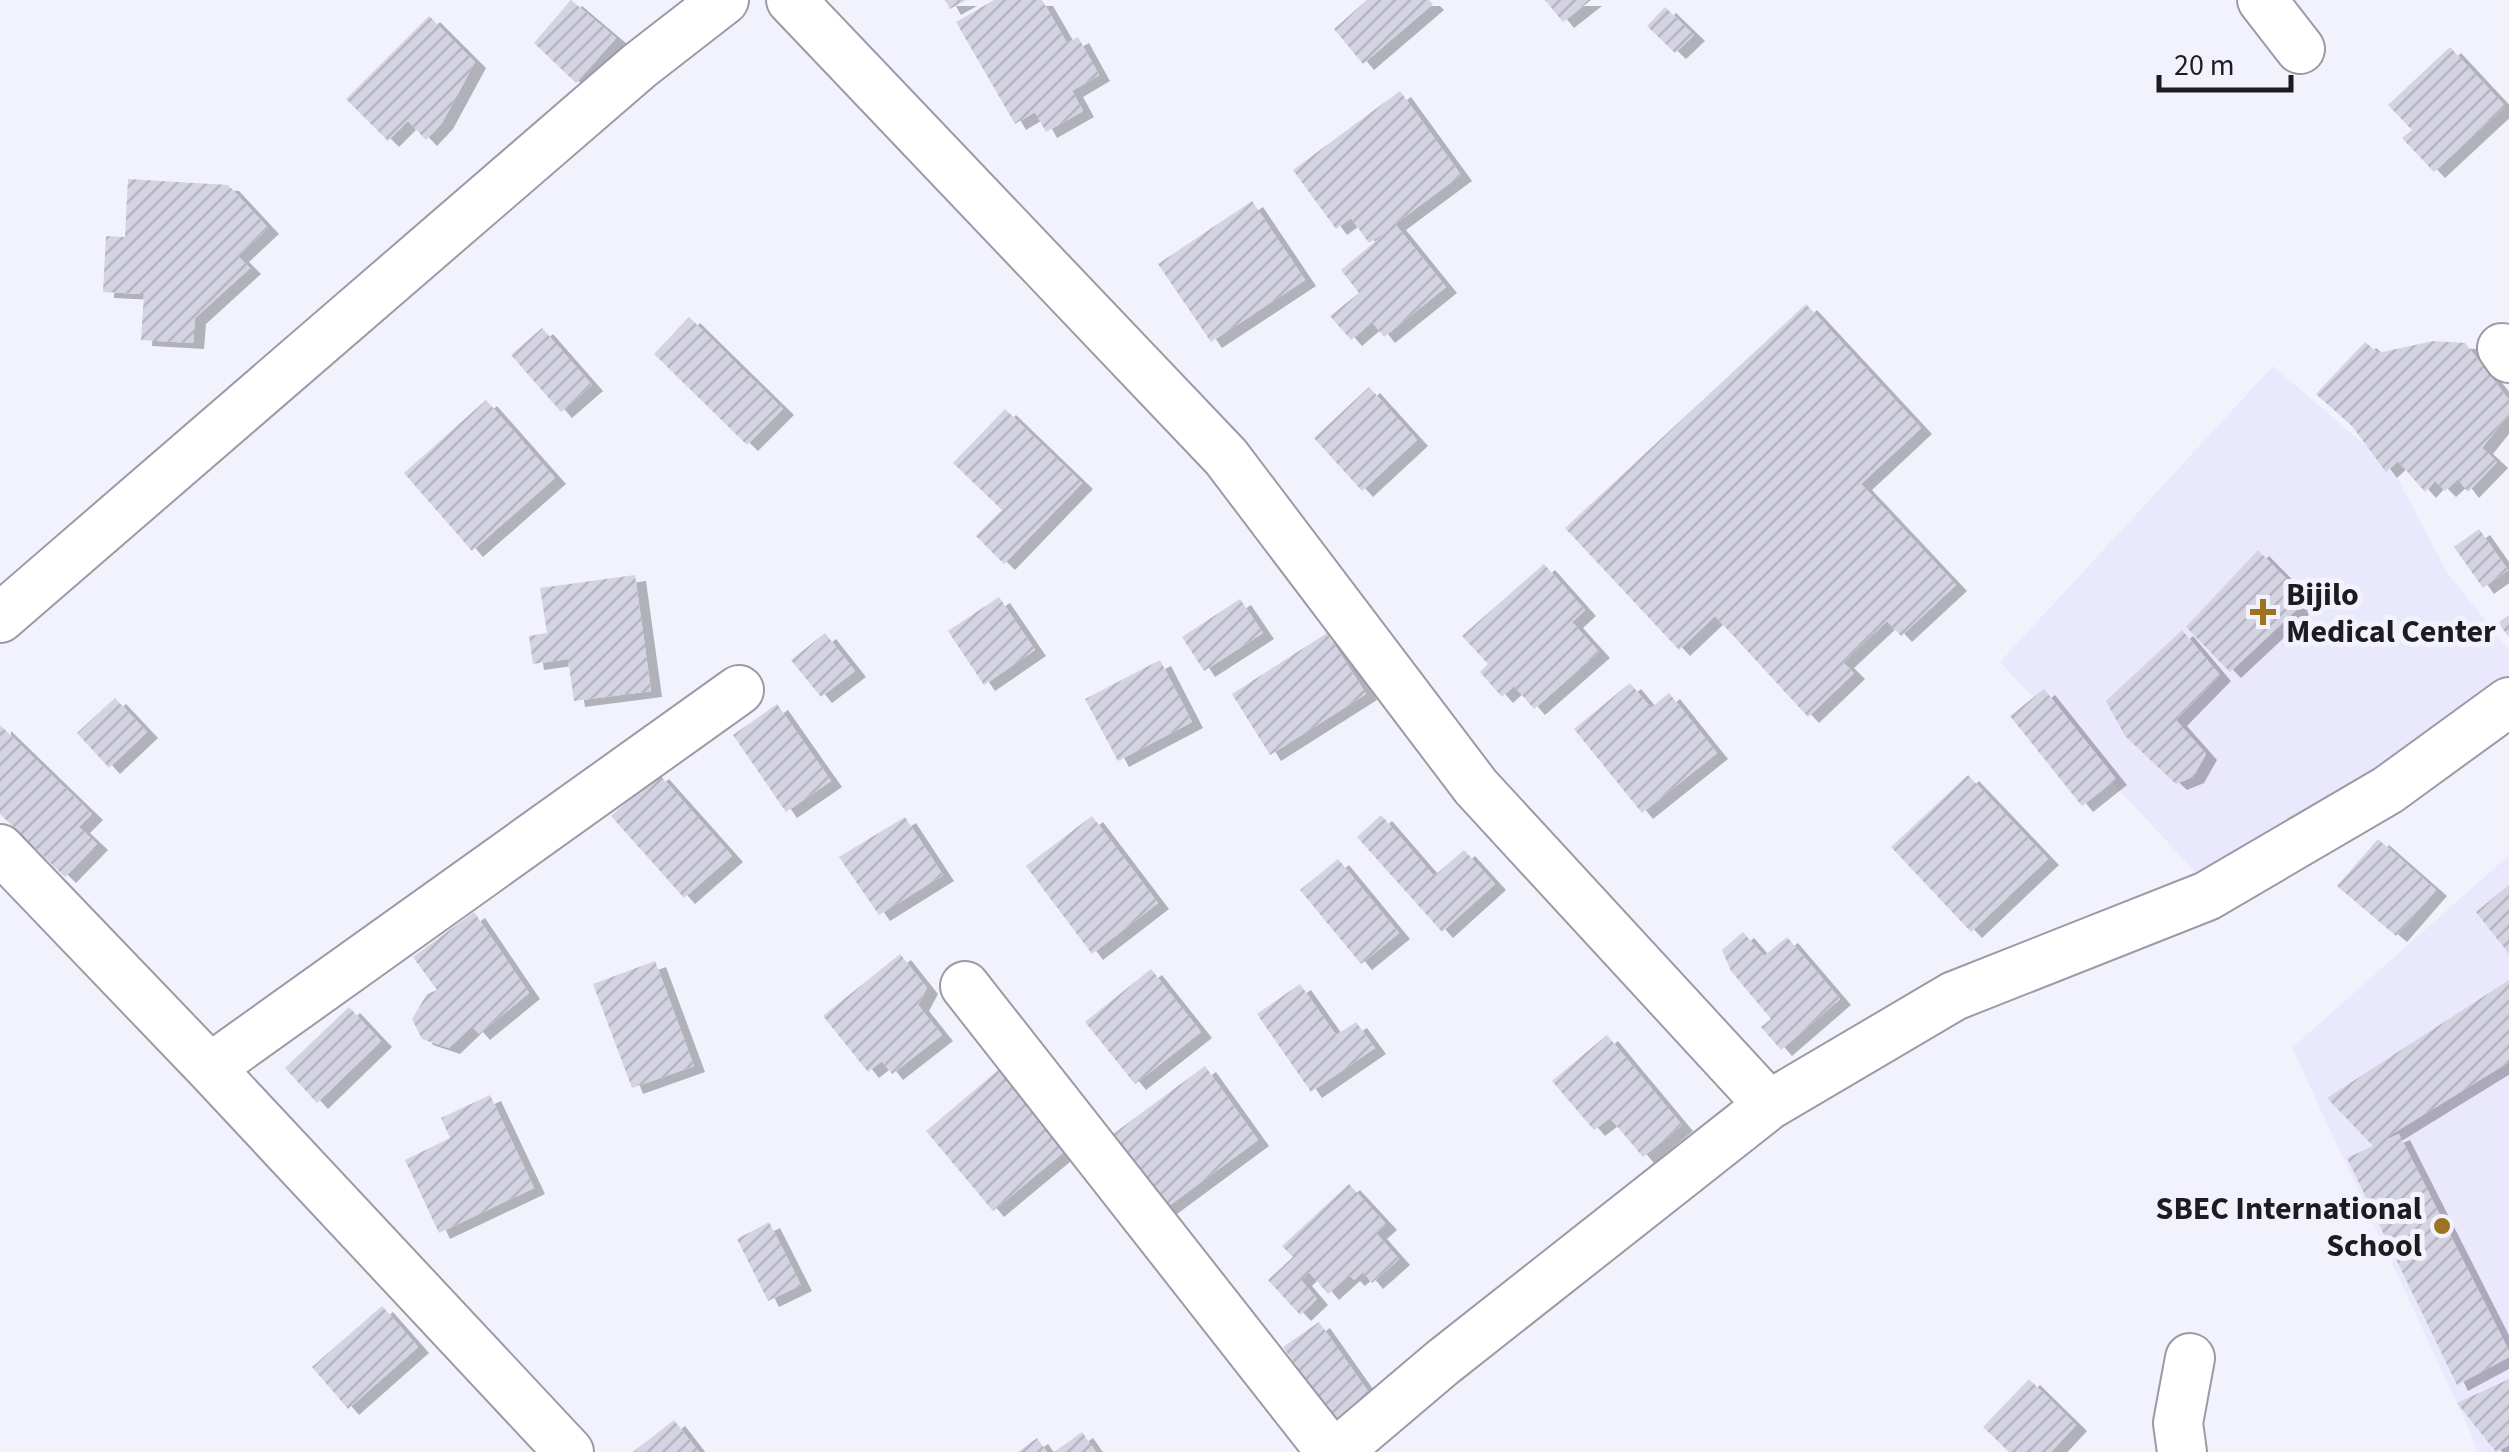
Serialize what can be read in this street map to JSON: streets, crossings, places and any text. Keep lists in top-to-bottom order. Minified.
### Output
{"places":{"health":["Bijilo Medical Center"],"other":["SBEC International School"]},"scale_bar":"20 m"}
